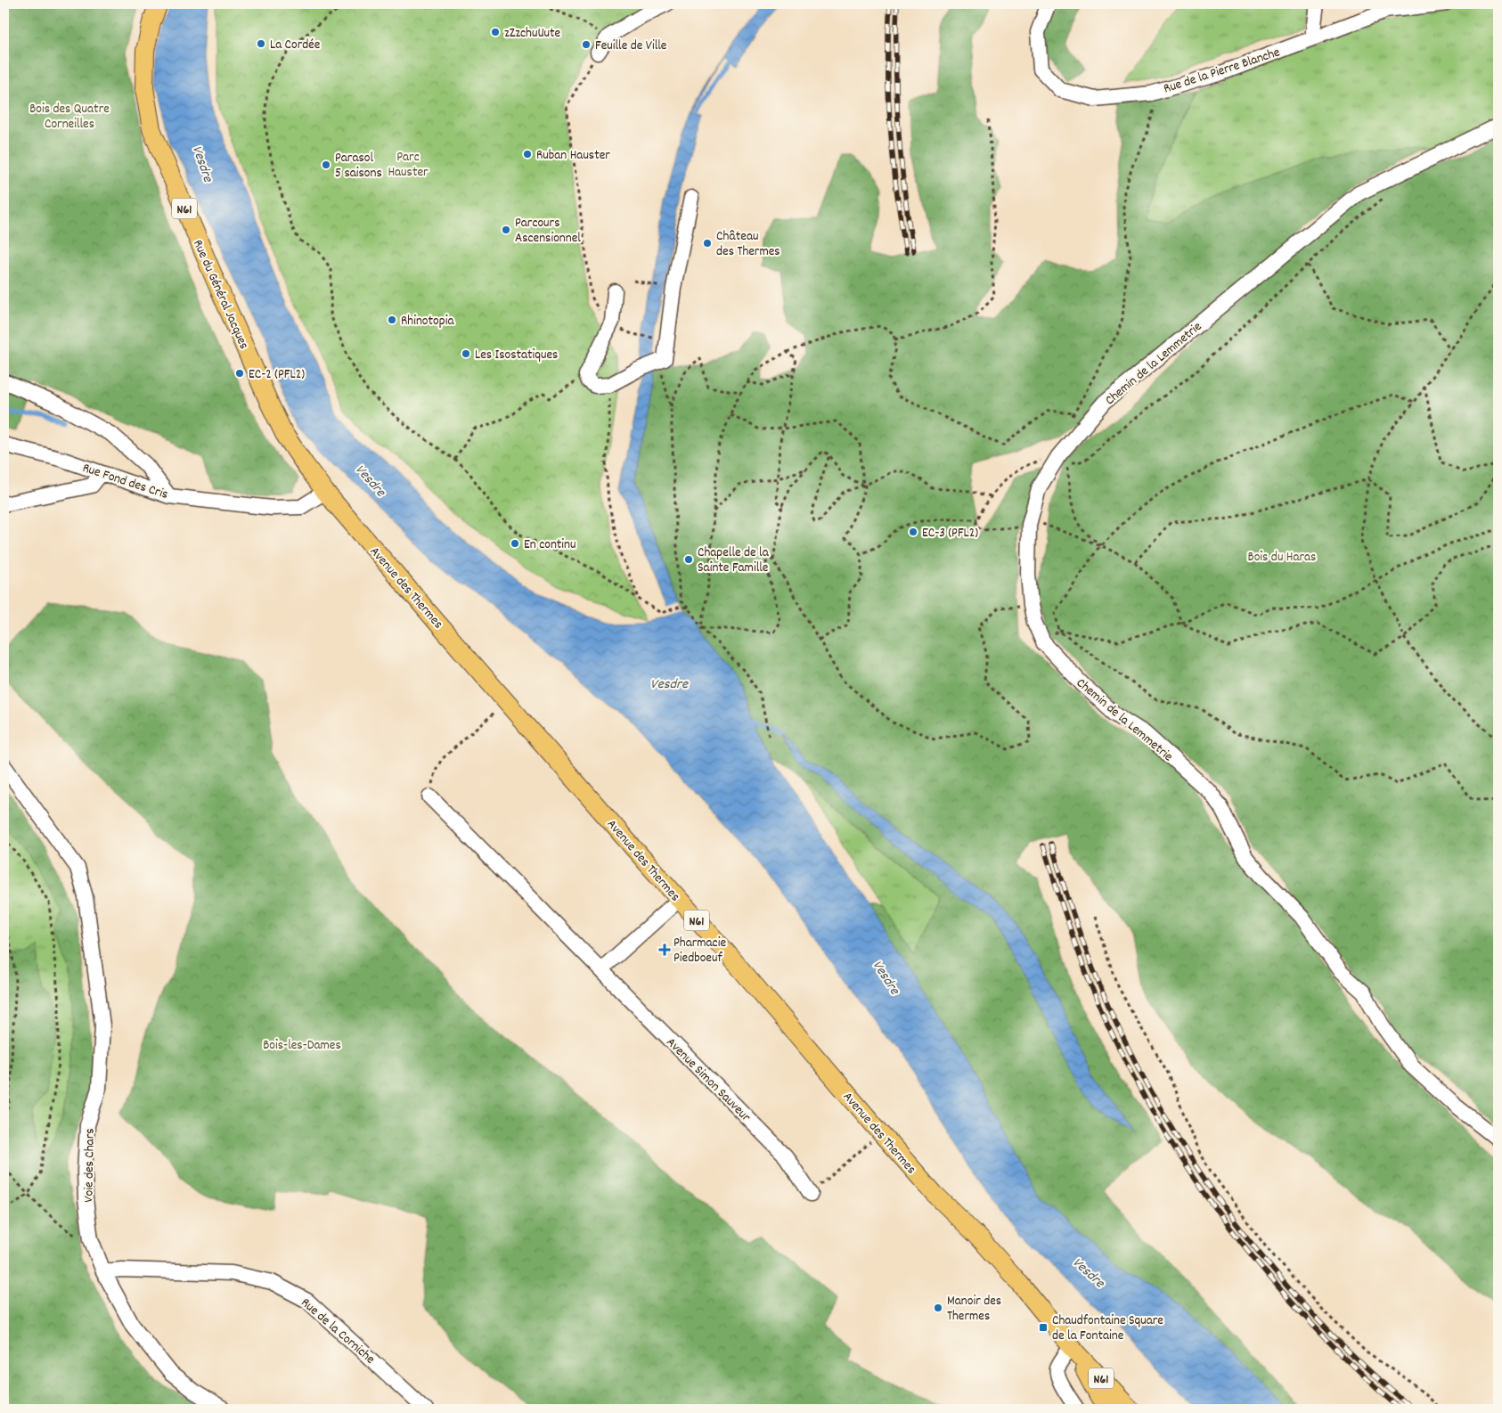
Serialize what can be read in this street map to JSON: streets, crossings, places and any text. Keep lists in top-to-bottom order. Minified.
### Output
{"streets":{"main road":["N61","Rue du Général Jacques","Avenue des Thermes"],"street":["Rue de la Pierre Blanche","Chemin de la Lemmetrie","Rue Fond des Cris","Avenue Simon Sauveur","Voie des Chars","Rue de la Corniche"]},"crossings":[["Rue du Général Jacques","Rue Fond des Cris"],["Rue du Général Jacques","Avenue des Thermes"],["Rue Fond des Cris","Avenue des Thermes"],["Voie des Chars","Rue de la Corniche"]],"water":["Vesdre"],"parks":["Bois des Quatre Corneilles","Parc Hauster","Bois du Haras","Bois-les-Dames"],"places":{"other":["zZzchuUute","La Cordée","Feuille de Ville","Ruban Hauster","Parasol 5 saisons","Parcours Ascensionnel","Château des Thermes","Rhinotopia","Les Isostatiques","EC-2 (PFL2)","EC-3 (PFL2)","En continu","Chapelle de la Sainte Famille","Manoir des Thermes"],"health":["Pharmacie Piedboeuf"],"transit":["Chaudfontaine Square de la Fontaine"]}}
